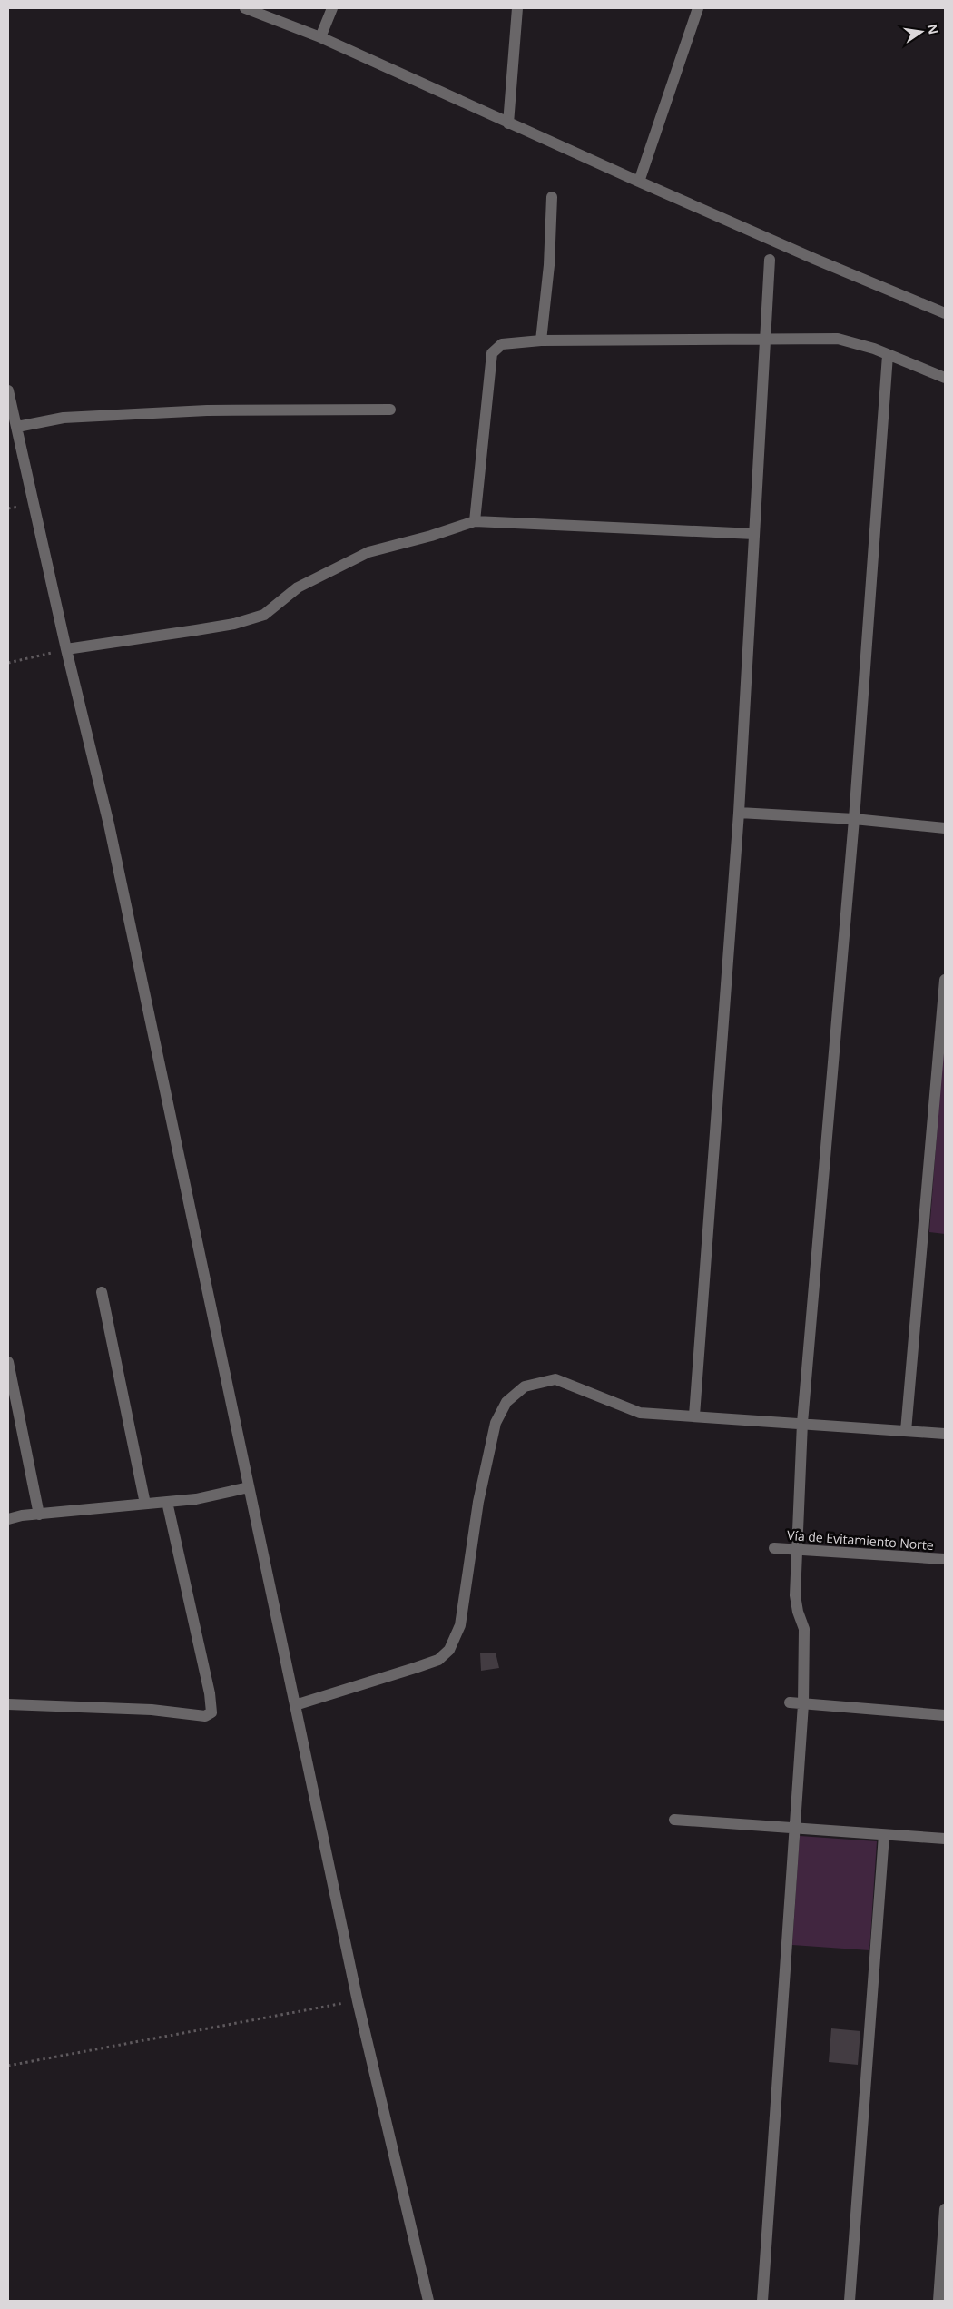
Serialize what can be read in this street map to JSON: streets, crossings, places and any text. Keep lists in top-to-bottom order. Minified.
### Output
{"streets":{"street":["Vía de Evitamiento Norte"]},"north":"right"}
